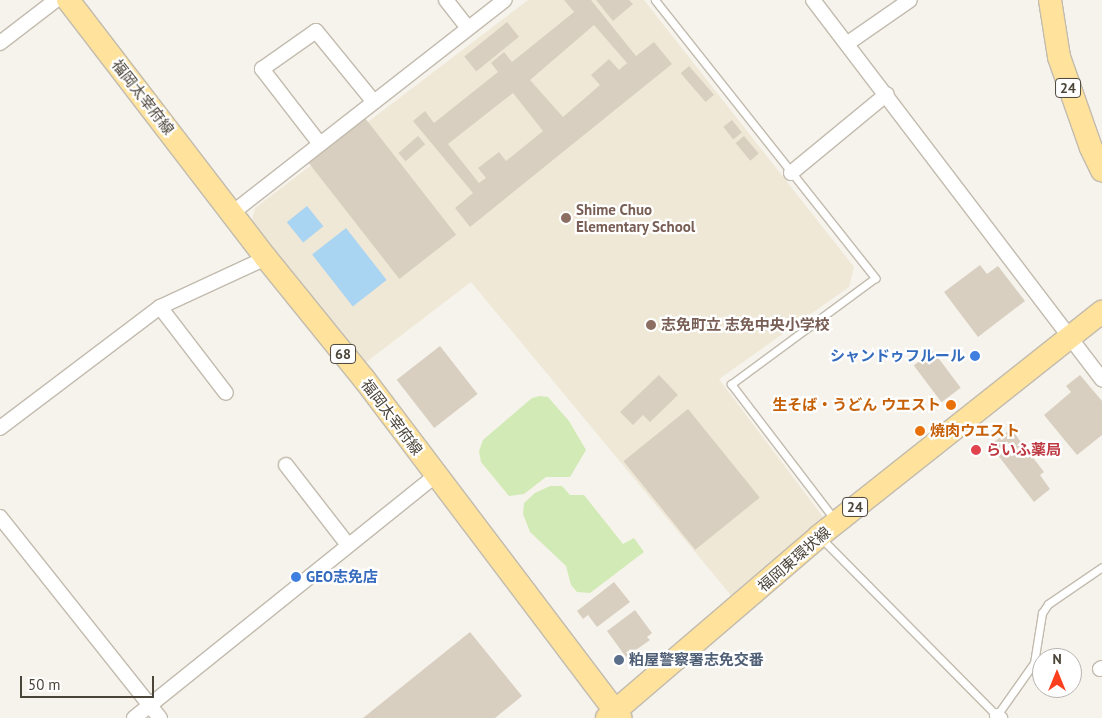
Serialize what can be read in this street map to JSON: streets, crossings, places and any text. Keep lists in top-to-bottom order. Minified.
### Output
{"streets":{"main road":["24","福岡太宰府線","68","福岡東環状線"]},"crossings":[["福岡太宰府線","福岡東環状線"]],"places":["Shime Chuo Elementary School","志免町立 志免中央小学校","シャンドゥフルール","生そば・うどん ウエスト","焼肉ウエスト","らいふ薬局","GEO志免店","粕屋警察署志免交番"],"scale_bar":"50 m","north":"top"}
